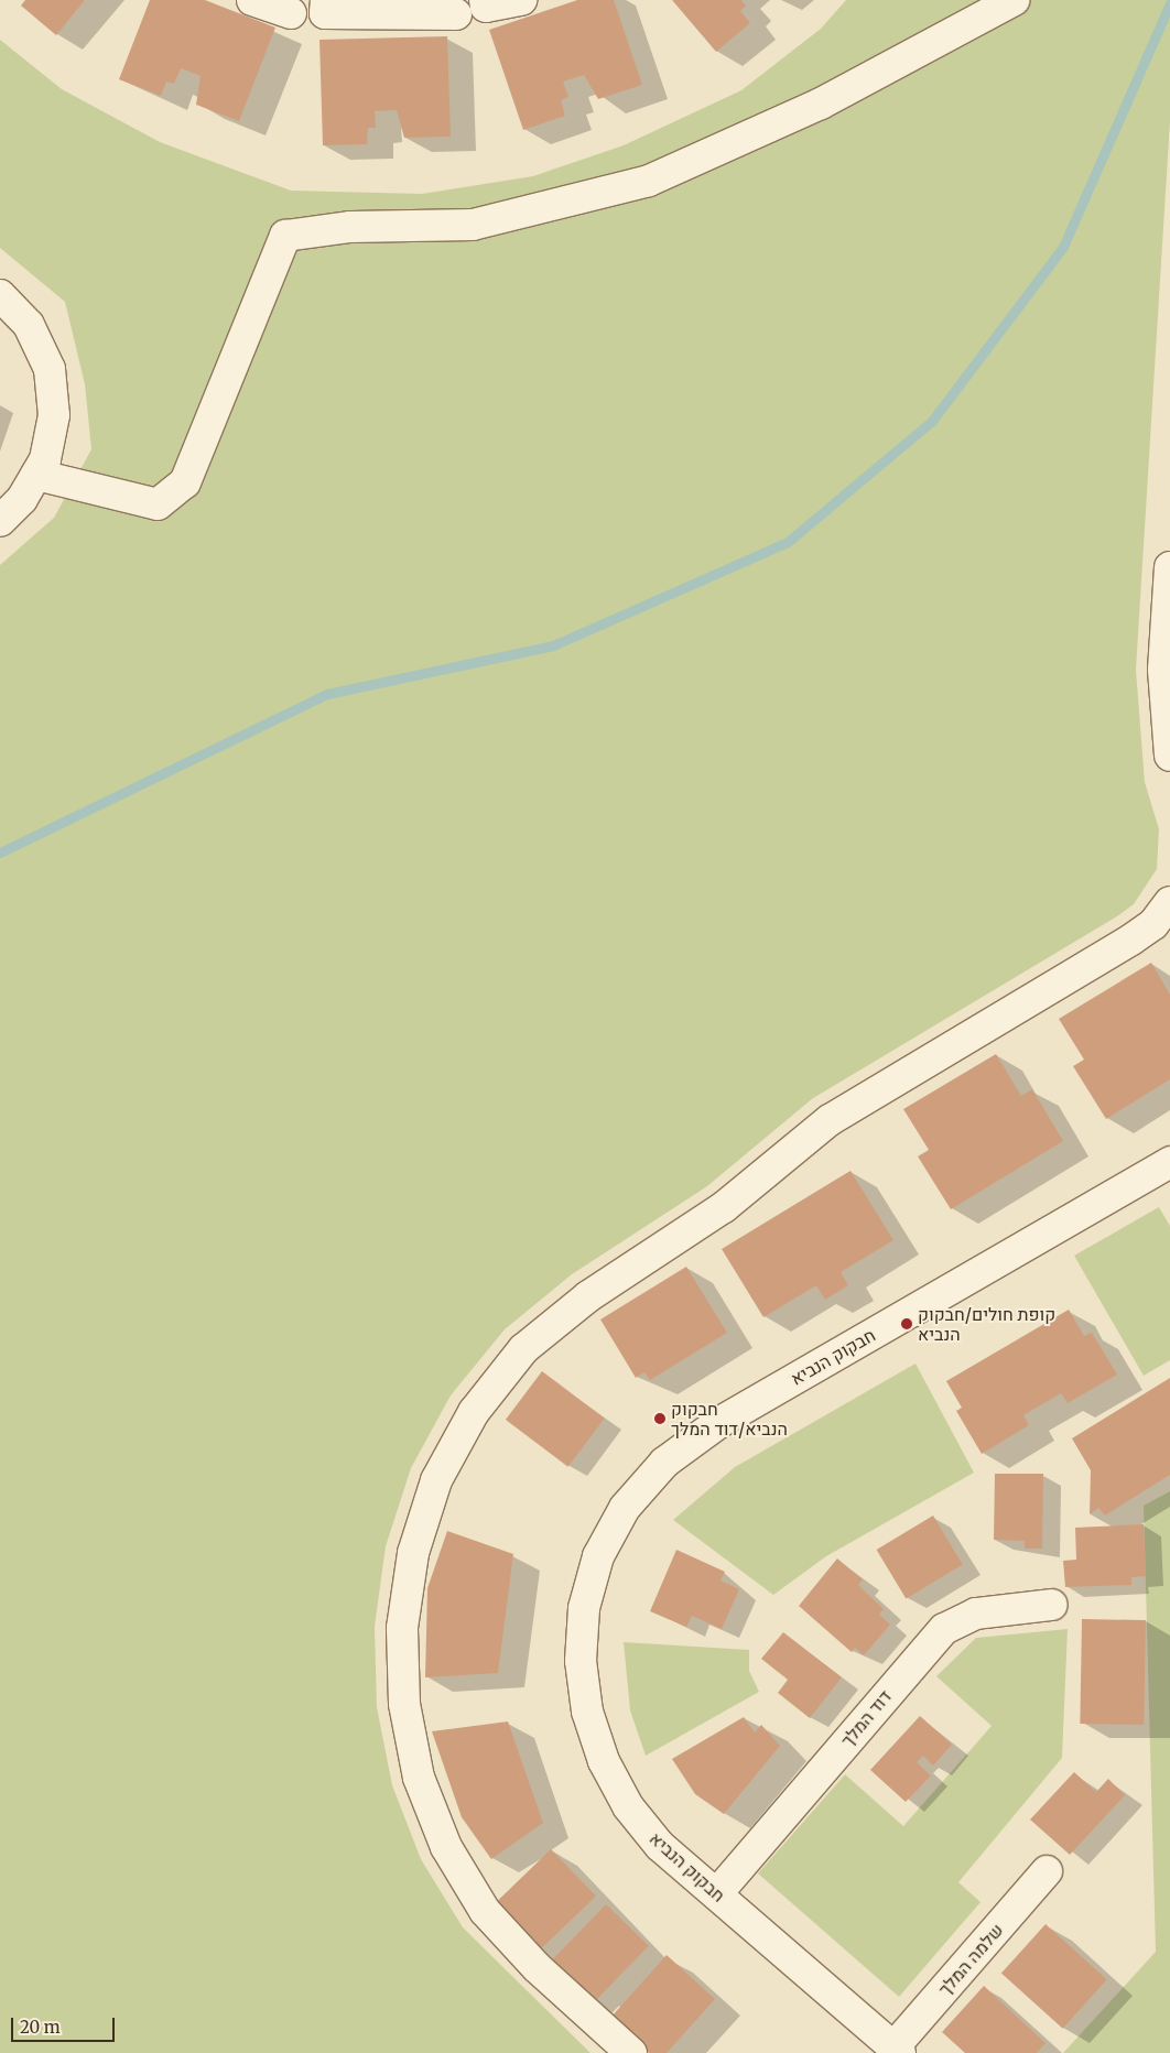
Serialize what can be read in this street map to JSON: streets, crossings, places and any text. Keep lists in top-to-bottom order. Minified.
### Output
{"streets":{"street":["חבקוק הנביא","דוד המלך","שלמה המלך"]},"crossings":[["חבקוק הנביא","דוד המלך"],["חבקוק הנביא","שלמה המלך"]],"places":["קופת חולים/חבקוק הנביא","חבקוק הנביא/דוד המלך"],"scale_bar":"20 m"}
